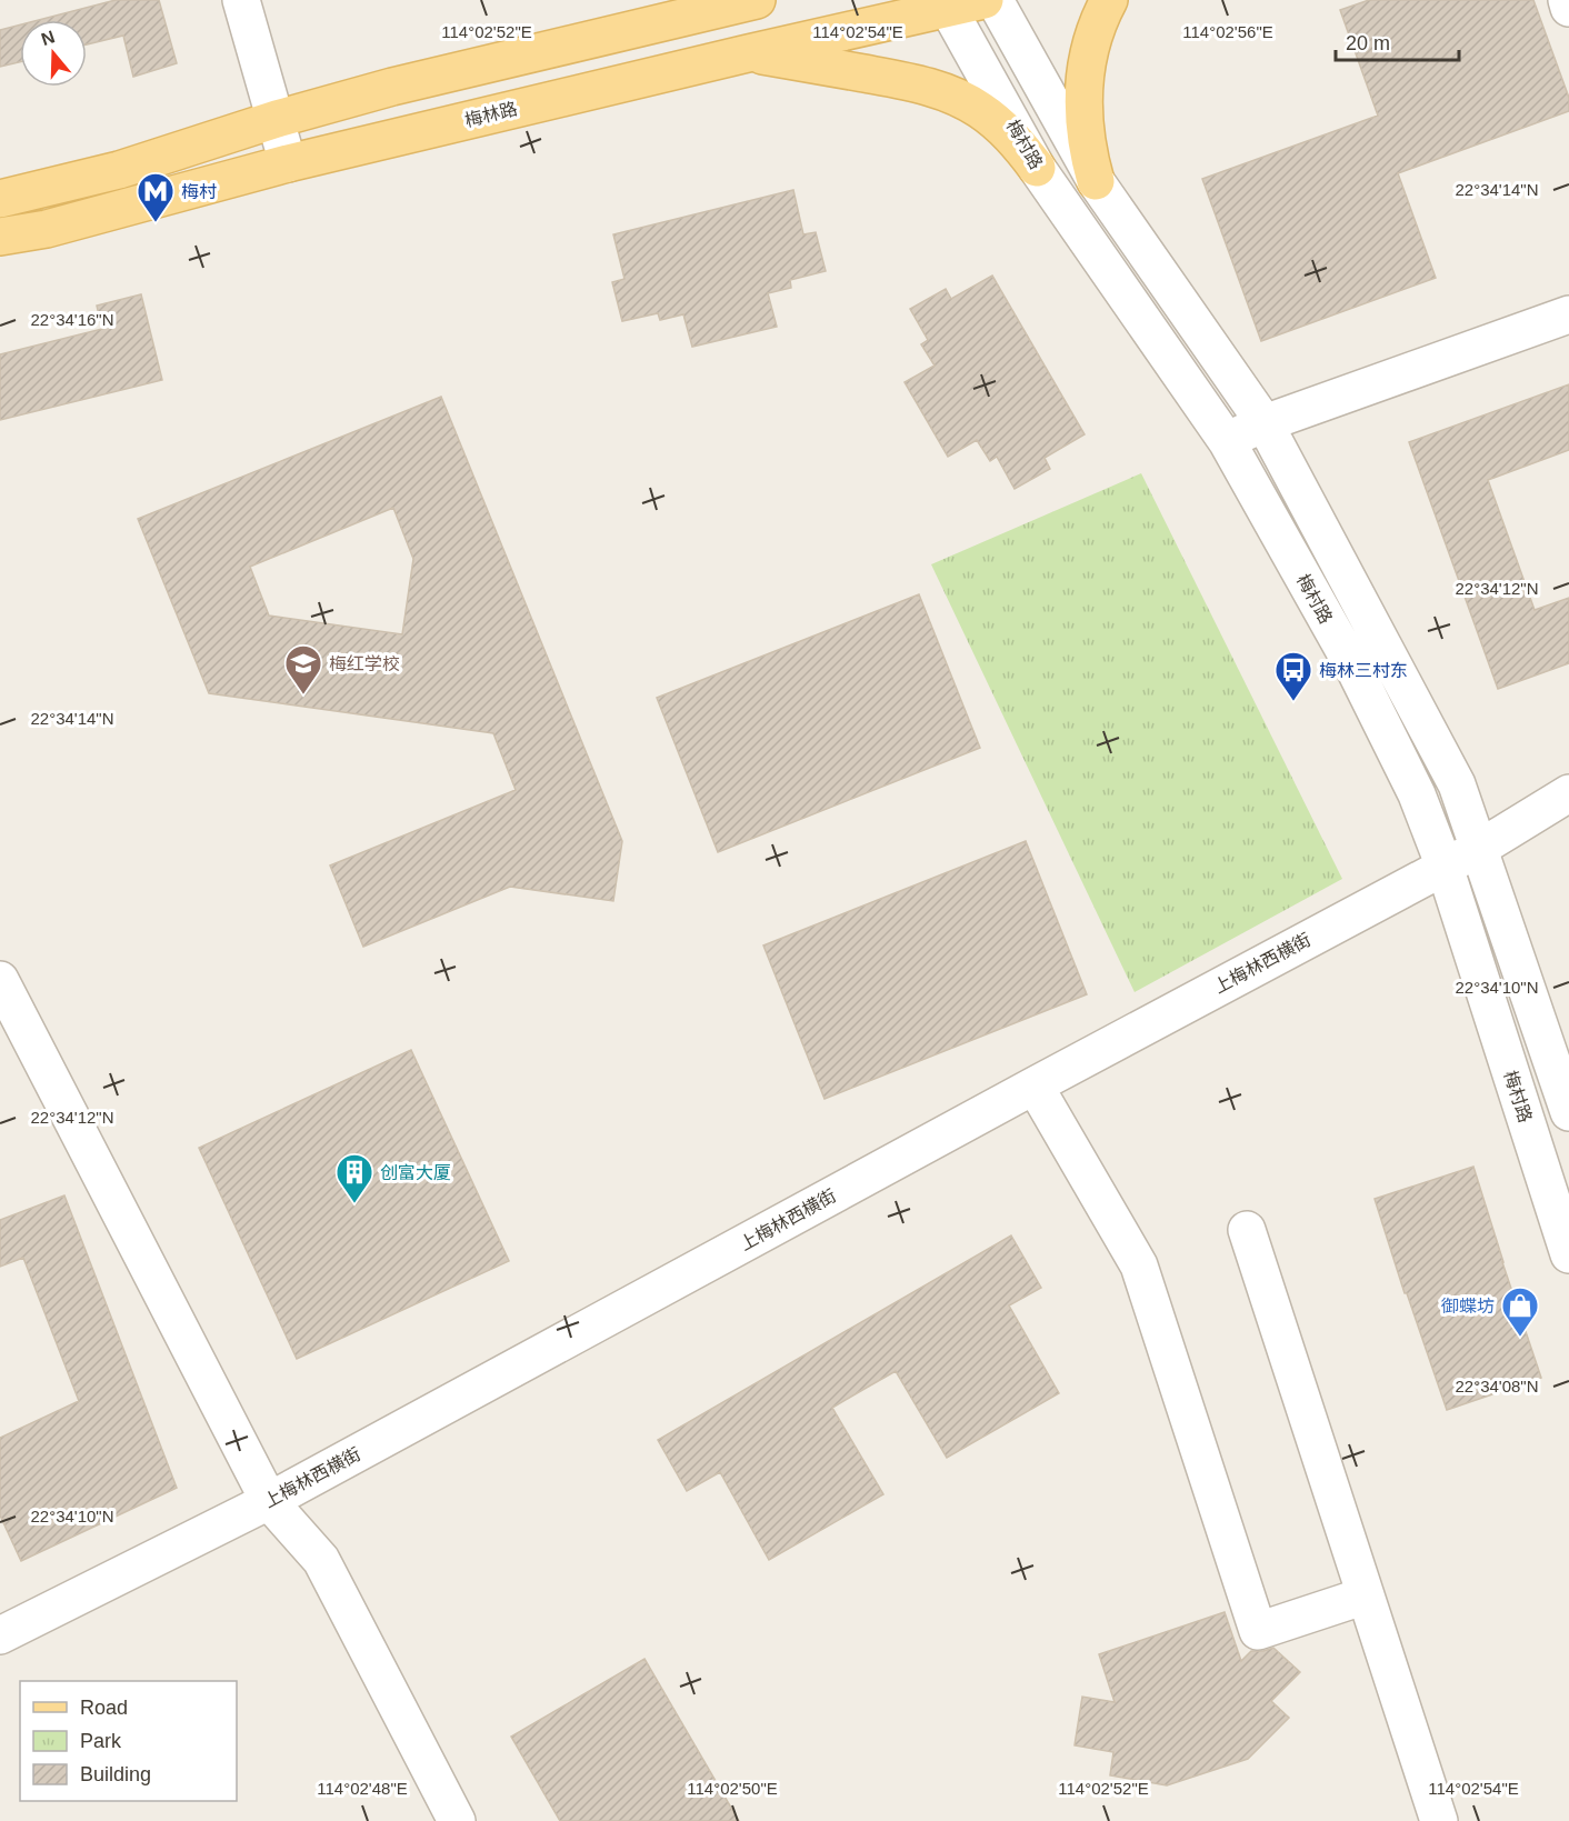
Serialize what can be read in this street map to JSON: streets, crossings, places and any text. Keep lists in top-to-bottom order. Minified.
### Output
{"streets":{"main road":["梅林路"],"street":["梅村路","上梅林西横街"]},"crossings":[["梅林路","梅村路"],["梅村路","上梅林西横街"]],"places":{"metro station":["梅村"],"school or university":["梅红学校"],"bus stop":["梅林三村东"],"building":["创富大厦"],"shop":["御蝶坊"]},"legend":["Road","Park","Building"],"scale_bar":"20 m","north":"top","coordinates":["114°02'56\"E","114°02'52\"E","114°02'54\"E","22°34'14\"N","22°34'16\"N","22°34'12\"N","22°34'10\"N","22°34'08\"N","114°02'48\"E","114°02'50\"E"]}
